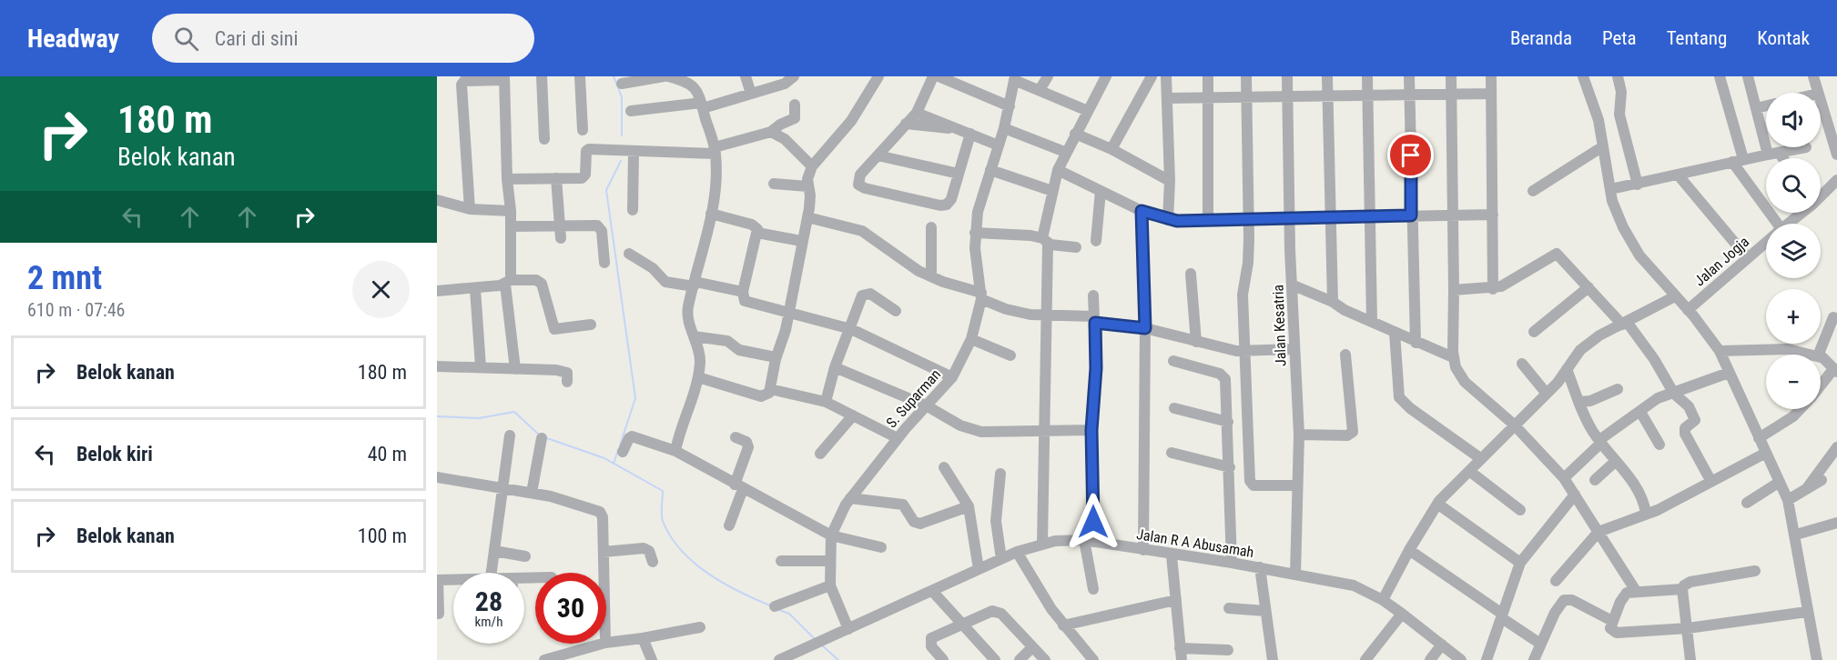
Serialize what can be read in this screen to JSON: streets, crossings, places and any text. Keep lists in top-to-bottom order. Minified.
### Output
{"streets":{"street":["Jalan Jogja","Jalan Kesatria","S. Suparman","Jalan R A Abusamah"]},"crossings":[["Jalan Kesatria","Jalan R A Abusamah"],["S. Suparman","Jalan R A Abusamah"]],"page":{"header":"Headway","search":"Cari di sini","nav":["Beranda","Peta","Tentang","Kontak"],"turn":["180 m","Belok kanan"],"map_buttons":["+","−"],"heading":["2 mnt","610 m · 07:46"],"list":[{"name":"Belok kanan","value":"180 m"},{"name":"Belok kiri","value":"40 m"},{"name":"Belok kanan","value":"100 m"}],"speed":"28 km/h","limit":"30"}}
